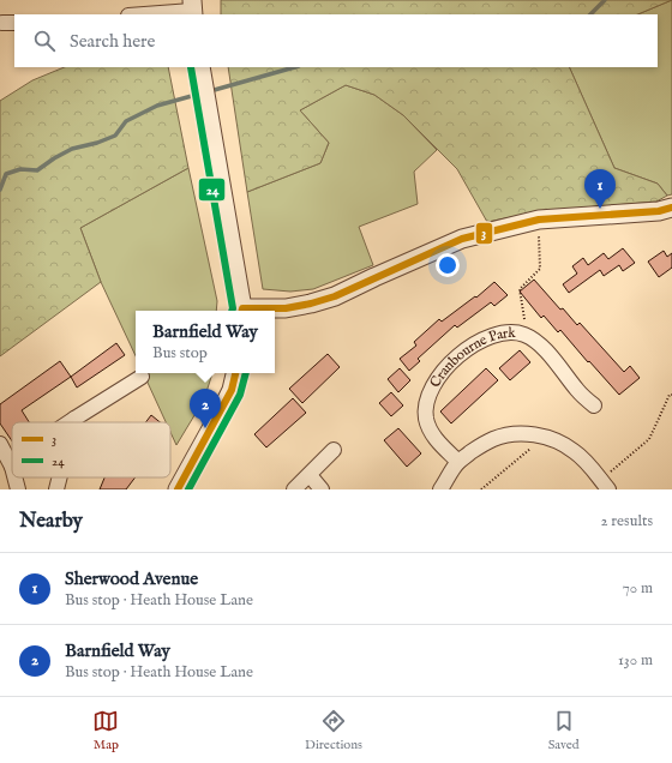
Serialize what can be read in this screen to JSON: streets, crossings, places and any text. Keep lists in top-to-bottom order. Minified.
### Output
{"streets":{"street":["Cranbourne Park"]},"lines":["transit line 24","transit line 3"],"legend":["3","24"],"page":{"search":"Search here","pins":["1","2"],"popup":["Barnfield Way","Bus stop"],"heading":["Nearby","2 results"],"list":[{"mark":"1","name":"Sherwood Avenue","note":"Bus stop · Heath House Lane","value":"70 m"},{"mark":"2","name":"Barnfield Way","note":"Bus stop · Heath House Lane","value":"130 m"}],"nav":["Map","Directions","Saved"]}}
